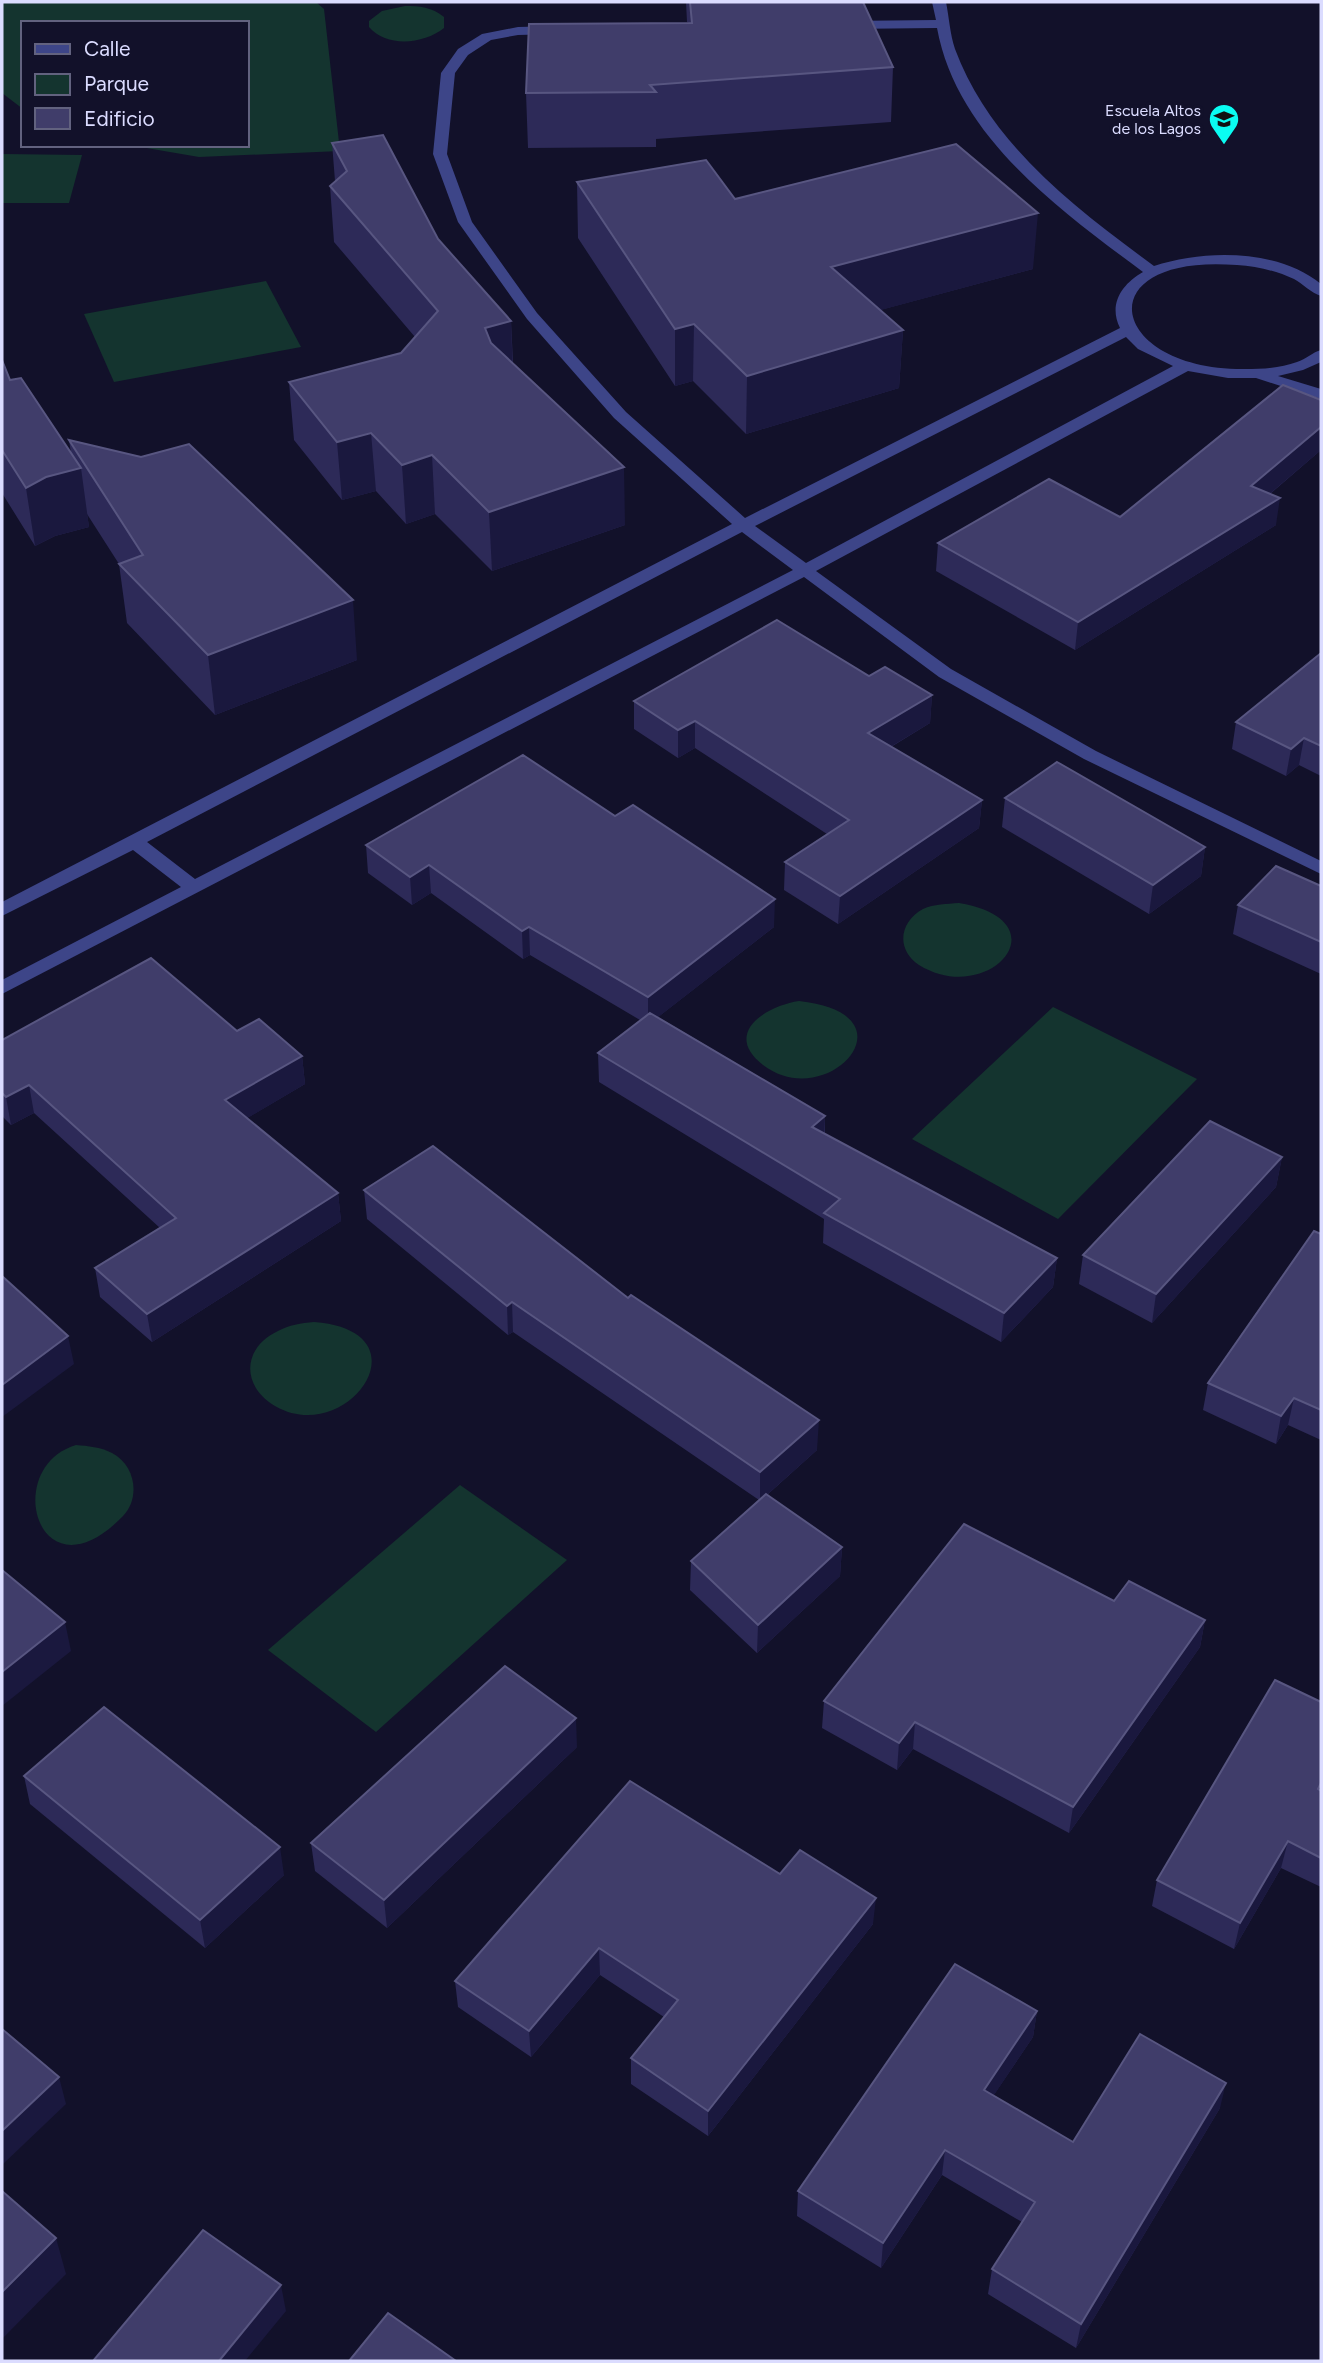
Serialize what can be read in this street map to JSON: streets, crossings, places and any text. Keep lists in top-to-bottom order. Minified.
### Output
{"places":{"school or university":["Escuela Altos de los Lagos"]},"legend":["Calle","Parque","Edificio"]}
